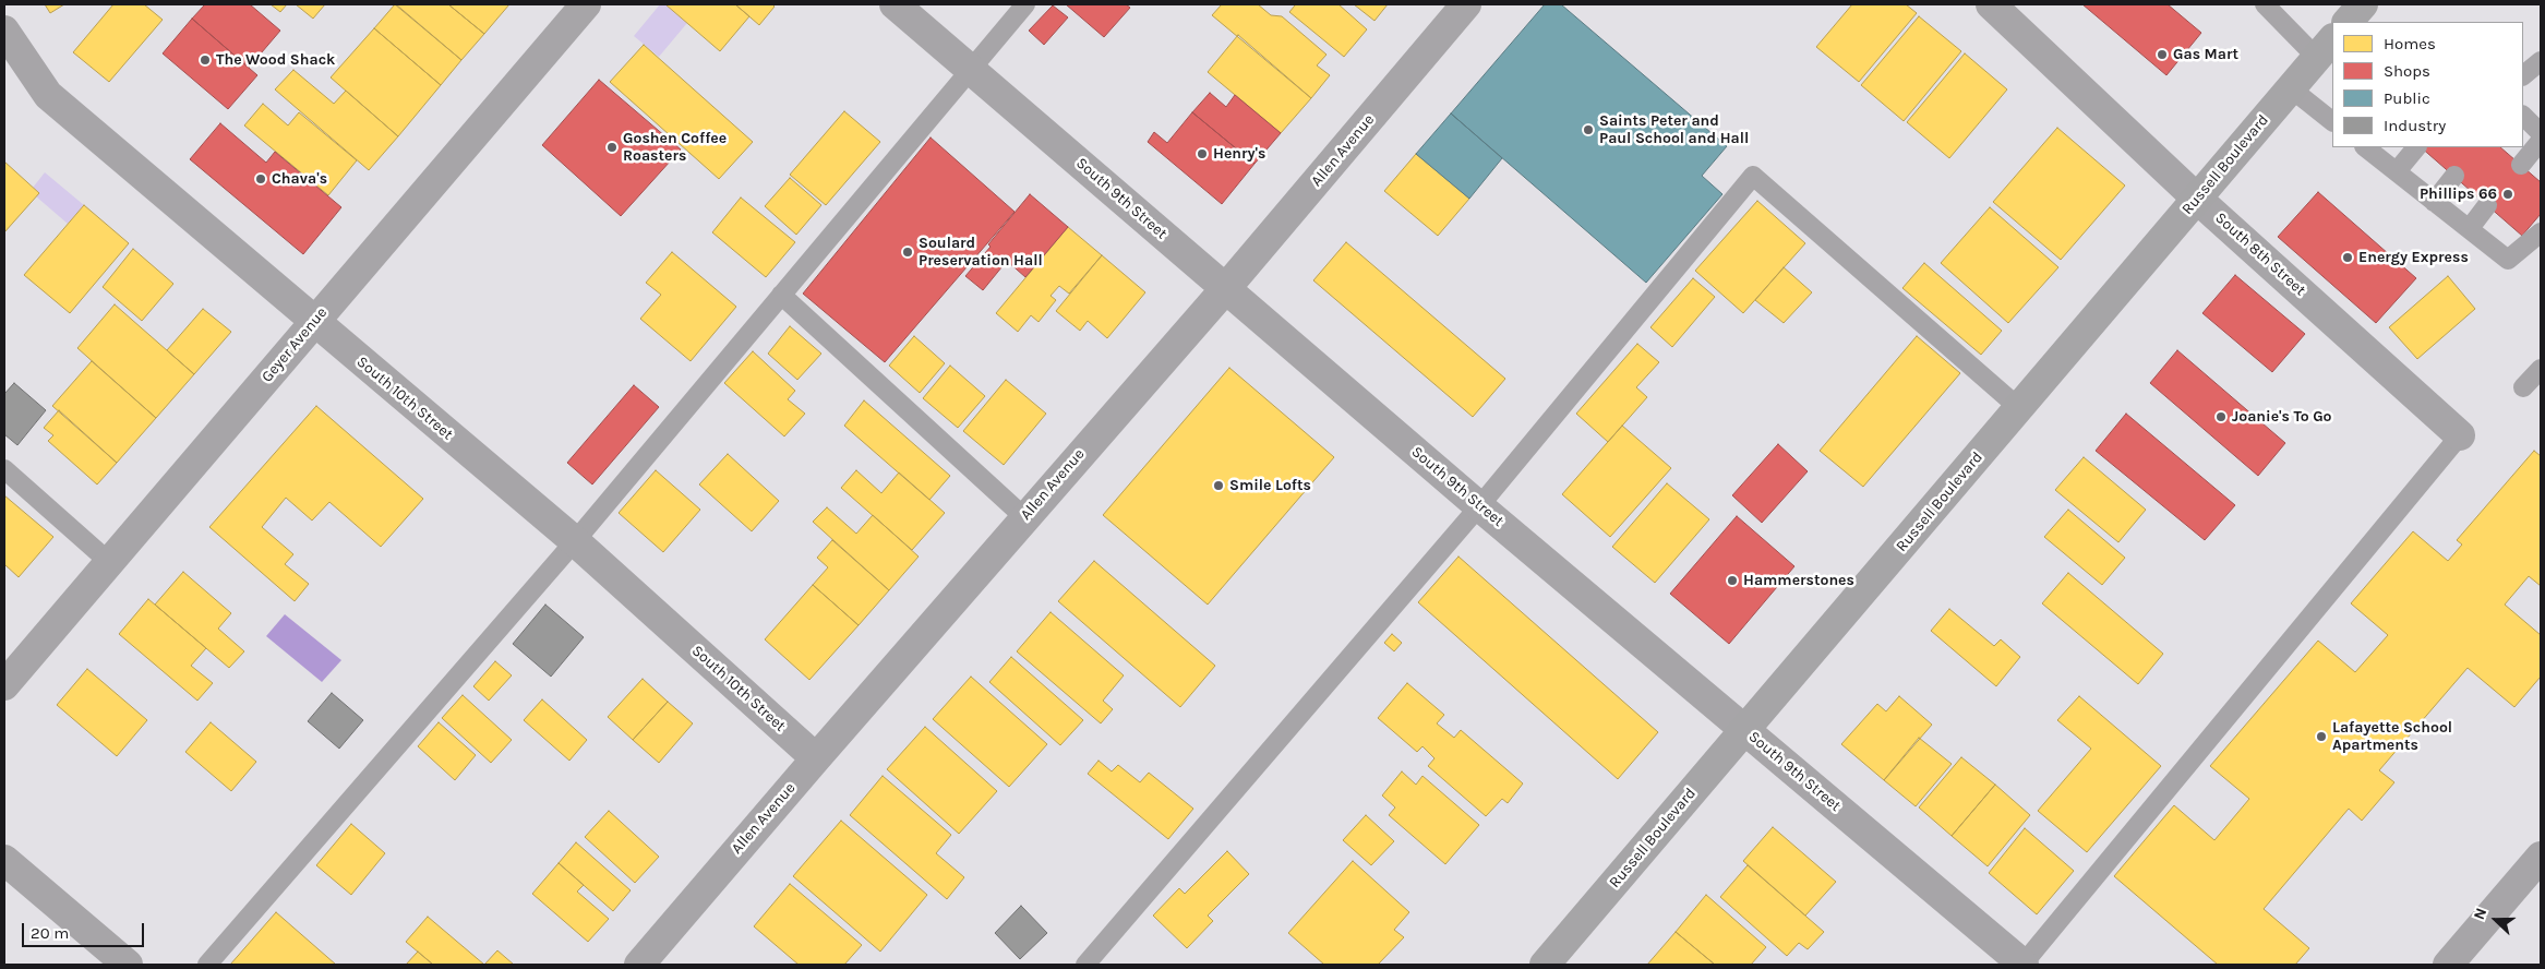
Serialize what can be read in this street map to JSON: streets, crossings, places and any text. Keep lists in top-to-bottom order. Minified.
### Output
{"streets":{"main road":["Russell Boulevard"],"street":["Allen Avenue","South 9th Street","South 8th Street","Geyer Avenue","South 10th Street"]},"crossings":[["Allen Avenue","South 9th Street"],["Allen Avenue","South 10th Street"],["Russell Boulevard","South 9th Street"],["Russell Boulevard","South 8th Street"],["Geyer Avenue","South 10th Street"]],"places":["Gas Mart","The Wood Shack","Saints Peter and Paul School and Hall","Goshen Coffee Roasters","Henry's","Chava's","Phillips 66","Soulard Preservation Hall","Energy Express","Joanie's To Go","Smile Lofts","Hammerstones","Lafayette School Apartments"],"legend":["Homes","Shops","Public","Industry"],"scale_bar":"20 m","north":"left"}
